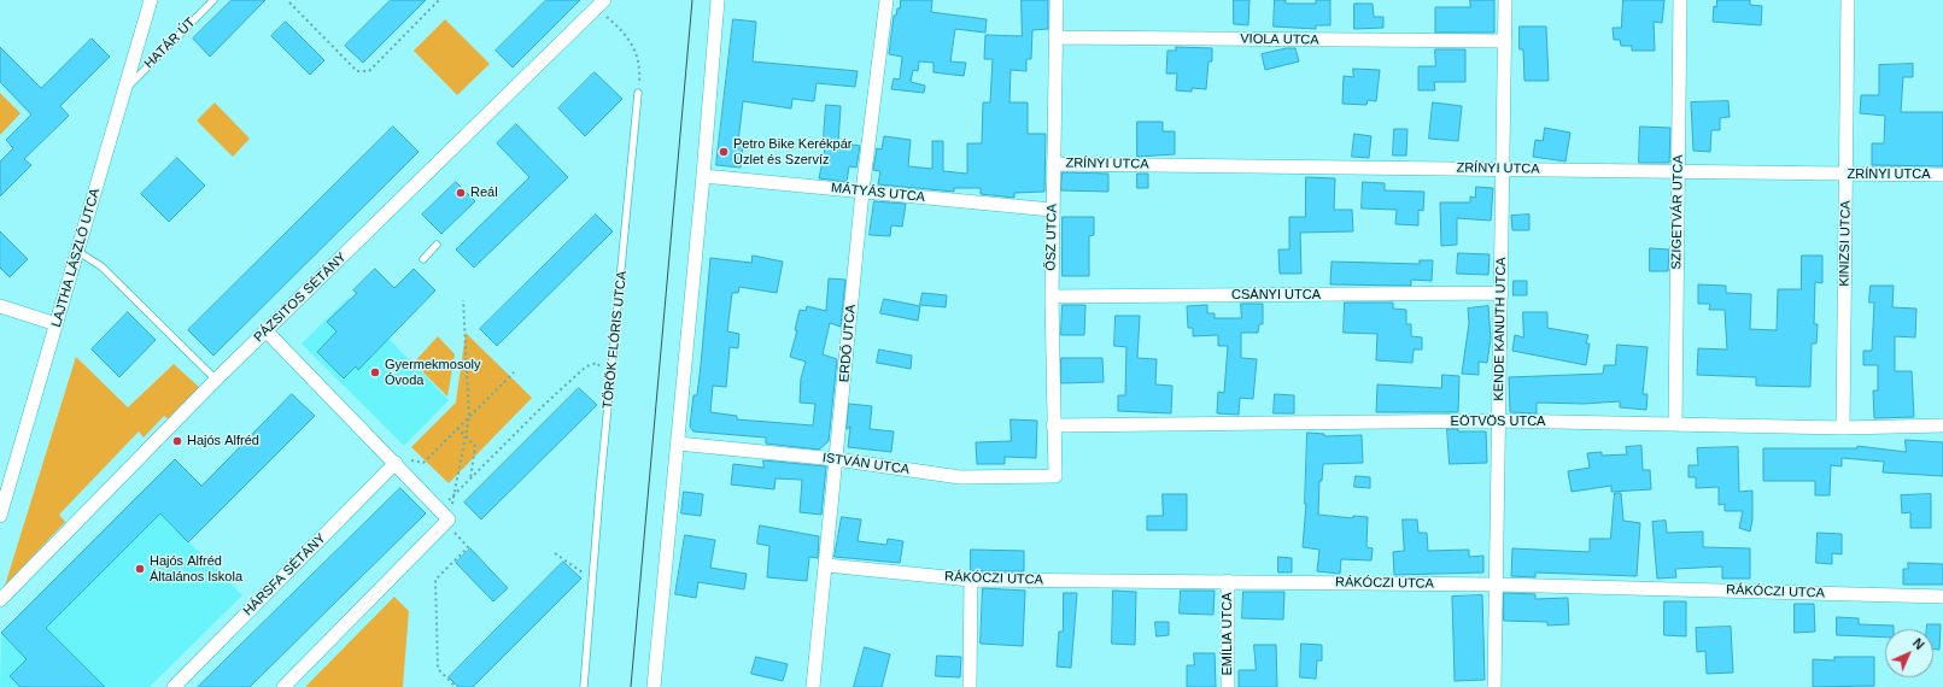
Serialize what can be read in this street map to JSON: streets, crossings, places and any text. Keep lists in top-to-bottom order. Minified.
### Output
{"streets":{"street":["VIOLA UTCA","ZRÍNYI UTCA","MÁTYÁS UTCA","SZIGETVÁR UTCA","ŐSZ UTCA","KINIZSI UTCA","LAJTHA LÁSZLÓ UTCA","CSÁNYI UTCA","PÁZSITOS SÉTÁNY","KENDE KANUTH UTCA","ERDŐ UTCA","EÖTVÖS UTCA","ISTVÁN UTCA","HÁRSFA SÉTÁNY","RÁKÓCZI UTCA","EMÍLIA UTCA"],"lane":["HATÁR ÚT","TÖRÖK FLÓRIS UTCA"]},"crossings":[["VIOLA UTCA","ŐSZ UTCA"],["VIOLA UTCA","KENDE KANUTH UTCA"],["HATÁR ÚT","LAJTHA LÁSZLÓ UTCA"],["ZRÍNYI UTCA","SZIGETVÁR UTCA"],["ZRÍNYI UTCA","ŐSZ UTCA"],["ZRÍNYI UTCA","KINIZSI UTCA"],["ZRÍNYI UTCA","KENDE KANUTH UTCA"],["MÁTYÁS UTCA","ŐSZ UTCA"],["MÁTYÁS UTCA","ERDŐ UTCA"],["SZIGETVÁR UTCA","EÖTVÖS UTCA"],["ŐSZ UTCA","CSÁNYI UTCA"],["ŐSZ UTCA","EÖTVÖS UTCA"],["ŐSZ UTCA","ISTVÁN UTCA"],["KINIZSI UTCA","EÖTVÖS UTCA"],["CSÁNYI UTCA","KENDE KANUTH UTCA"],["KENDE KANUTH UTCA","EÖTVÖS UTCA"],["KENDE KANUTH UTCA","RÁKÓCZI UTCA"],["ERDŐ UTCA","ISTVÁN UTCA"],["ERDŐ UTCA","RÁKÓCZI UTCA"],["RÁKÓCZI UTCA","EMÍLIA UTCA"]],"places":["Petro Bike Kerékpár Üzlet és Szervíz","Reál","Gyermekmosoly Óvoda","Hajós Alfréd","Hajós Alfréd Általános Iskola"],"north":"top right"}
